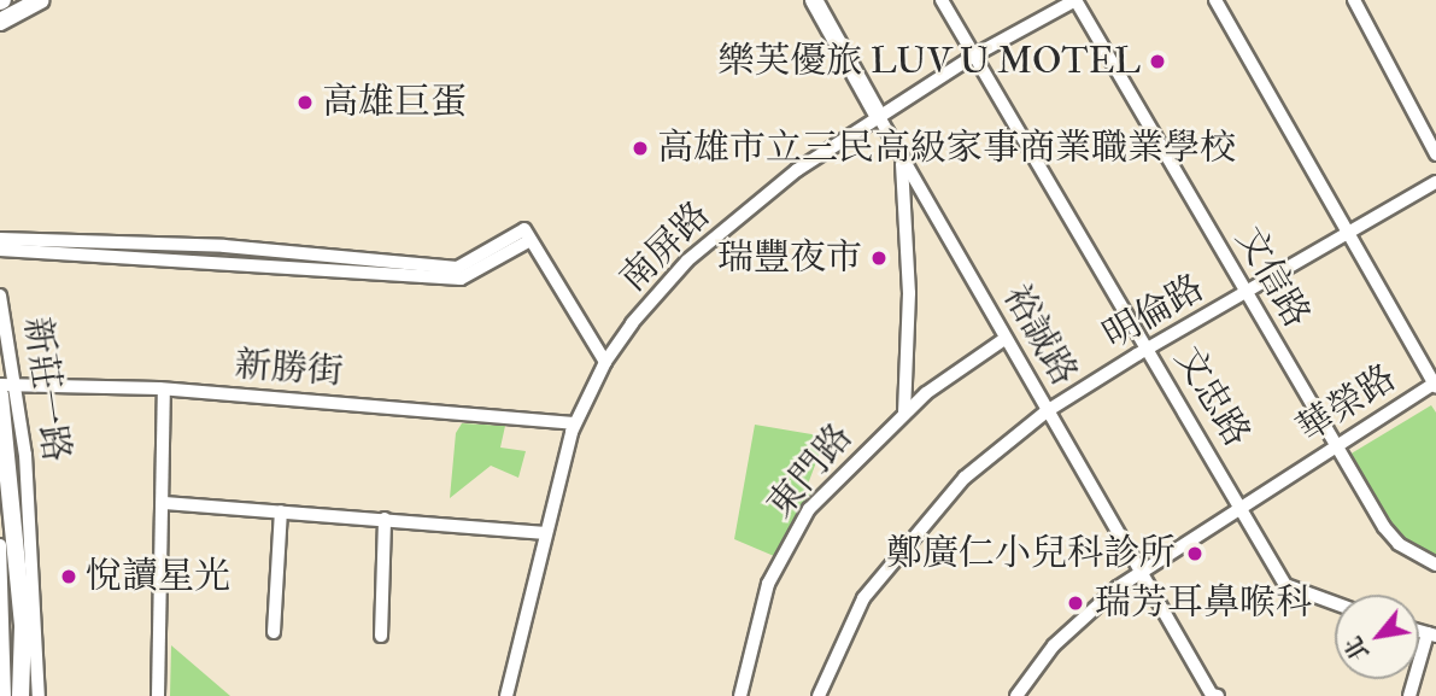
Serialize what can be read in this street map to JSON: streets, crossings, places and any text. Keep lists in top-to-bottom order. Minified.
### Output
{"streets":{"street":["南屏路","文信路","明倫路","裕誠路","新勝街","新莊一路","文忠路","華榮路","東門路"]},"crossings":[["南屏路","文信路"],["南屏路","裕誠路"],["南屏路","新勝街"],["南屏路","文忠路"],["文信路","明倫路"],["文信路","華榮路"],["明倫路","裕誠路"],["明倫路","文忠路"],["裕誠路","華榮路"],["裕誠路","東門路"],["新勝街","新莊一路"],["文忠路","華榮路"]],"places":["樂芙優旅 LUV U MOTEL","高雄巨蛋","高雄市立三民高級家事商業職業學校","瑞豐夜市","鄭廣仁小兒科診所","悅讀星光","瑞芳耳鼻喉科"],"north":"bottom left"}
